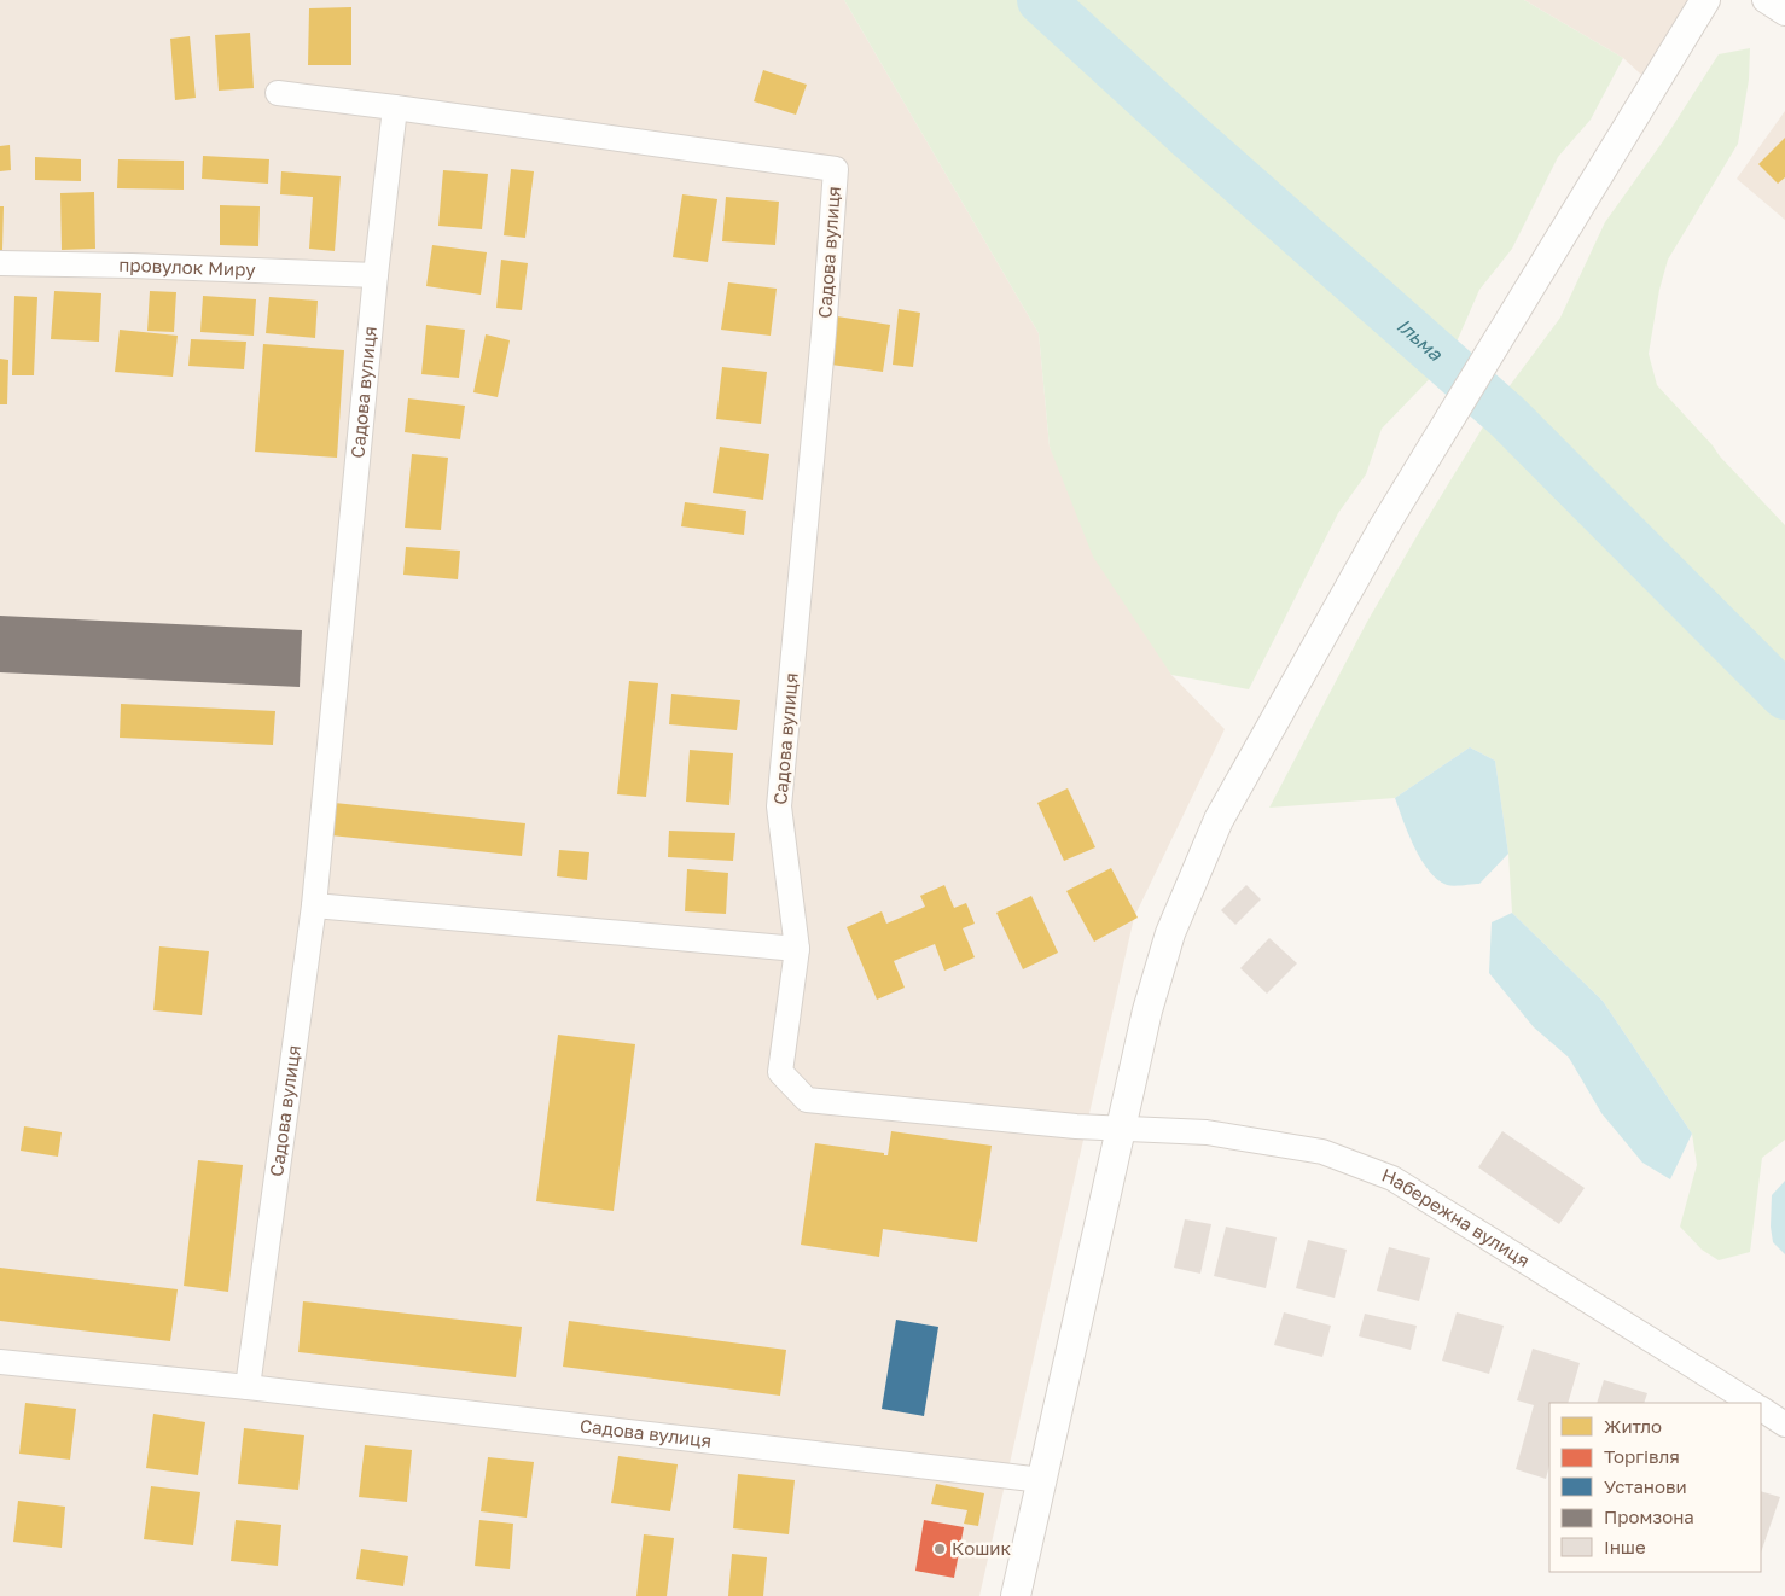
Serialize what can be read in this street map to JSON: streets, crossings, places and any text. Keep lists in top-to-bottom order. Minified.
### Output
{"streets":{"street":["Садова вулиця","провулок Миру","Набережна вулиця"]},"crossings":[["Садова вулиця","провулок Миру"],["Садова вулиця","Набережна вулиця"]],"water":["Ільма"],"places":["Кошик"],"legend":["Житло","Торгівля","Установи","Промзона","Інше"]}
